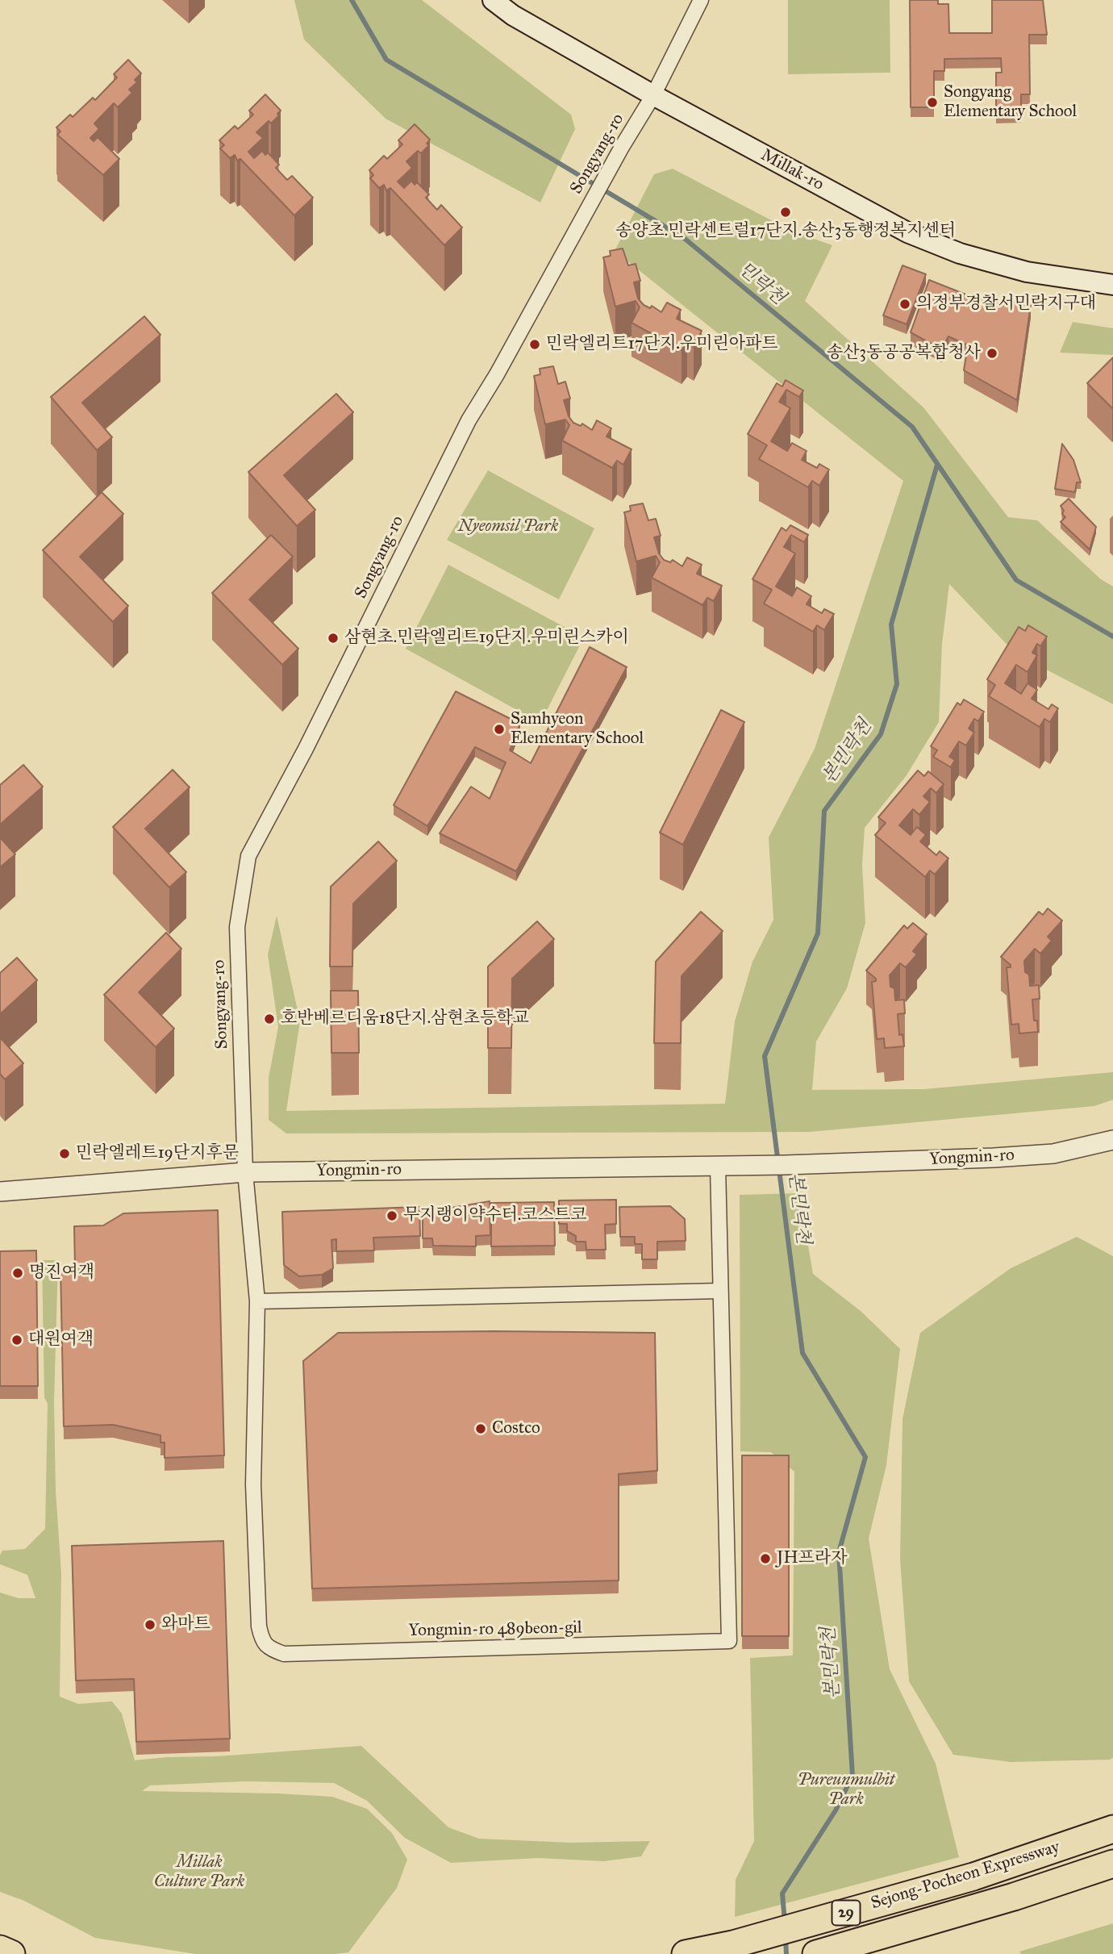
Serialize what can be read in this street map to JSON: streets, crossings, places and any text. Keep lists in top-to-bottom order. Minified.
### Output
{"streets":{"highway":["Sejong-Pocheon Expressway","29"],"main road":["Millak-ro"],"street":["Songyang-ro","Yongmin-ro","Yongmin-ro 489beon-gil"]},"crossings":[["Songyang-ro","Millak-ro"],["Songyang-ro","Yongmin-ro"],["Songyang-ro","Yongmin-ro 489beon-gil"],["Yongmin-ro","Yongmin-ro 489beon-gil"]],"water":["민락천","본민락천"],"parks":["Nyeomsil Park","Pureunmulbit Park","Millak Culture Park"],"places":["Songyang Elementary School","송양초.민락센트럴17단지.송산3동행정복지센터","의정부경찰서민락지구대","민락엘리트17단지.우미린아파트","송산3동공공복합청사","삼현초.민락엘리트19단지.우미린스카이","Samhyeon Elementary School","호반베르디움18단지.삼현초등학교","민락엘레트19단지후문","무지랭이약수터.코스트코","명진여객","대원여객","Costco","JH프라자","와마트"]}
